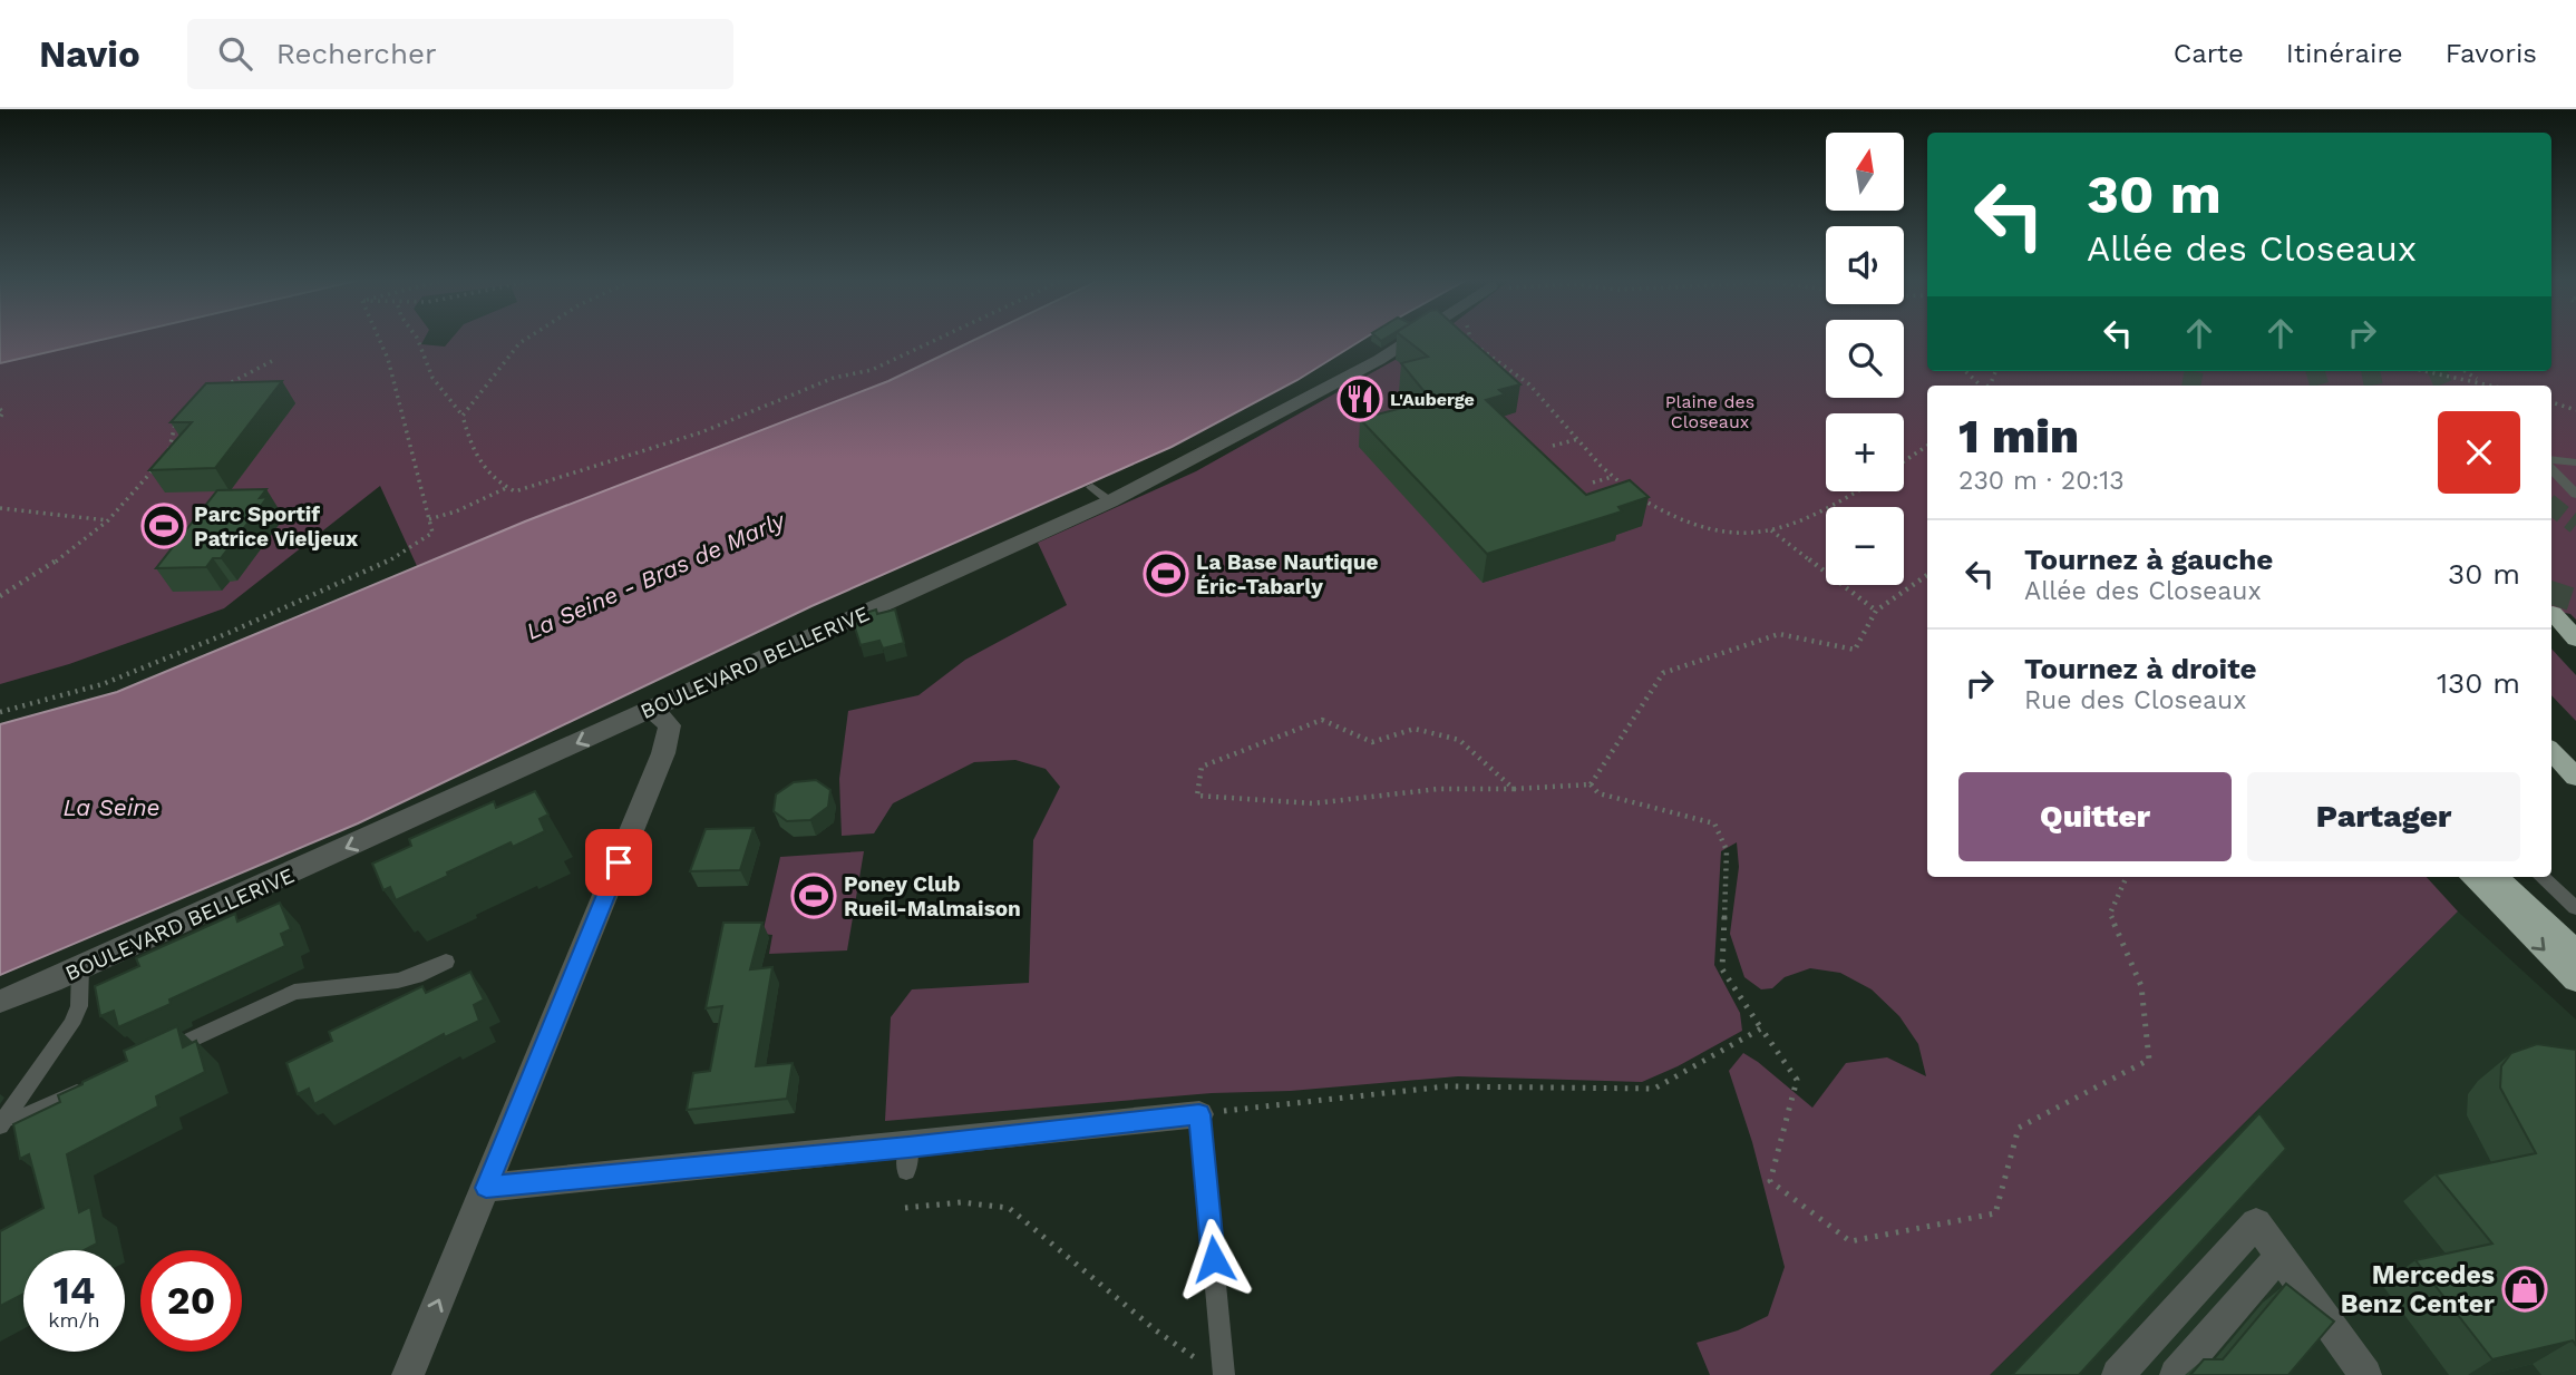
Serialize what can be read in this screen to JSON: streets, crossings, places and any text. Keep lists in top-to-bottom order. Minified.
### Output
{"streets":{"street":["BOULEVARD BELLERIVE"]},"one_way":["BOULEVARD BELLERIVE"],"water":["La Seine - Bras de Marly","La Seine"],"parks":["Plaine des Closeaux"],"places":{"restaurant":["L'Auberge"],"sports":["Parc Sportif Patrice Vieljeux","La Base Nautique Éric-Tabarly","Poney Club Rueil-Malmaison"],"shop":["Mercedes Benz Center"]},"north":"top","page":{"header":"Navio","search":"Rechercher","nav":["Carte","Itinéraire","Favoris"],"map_buttons":["+","−"],"turn":["30 m","Allée des Closeaux"],"heading":["1 min","230 m · 20:13"],"list":[{"name":"Tournez à gauche","note":"Allée des Closeaux","value":"30 m"},{"name":"Tournez à droite","note":"Rue des Closeaux","value":"130 m"}],"buttons":["Quitter","Partager"],"speed":"14 km/h","limit":"20"}}
